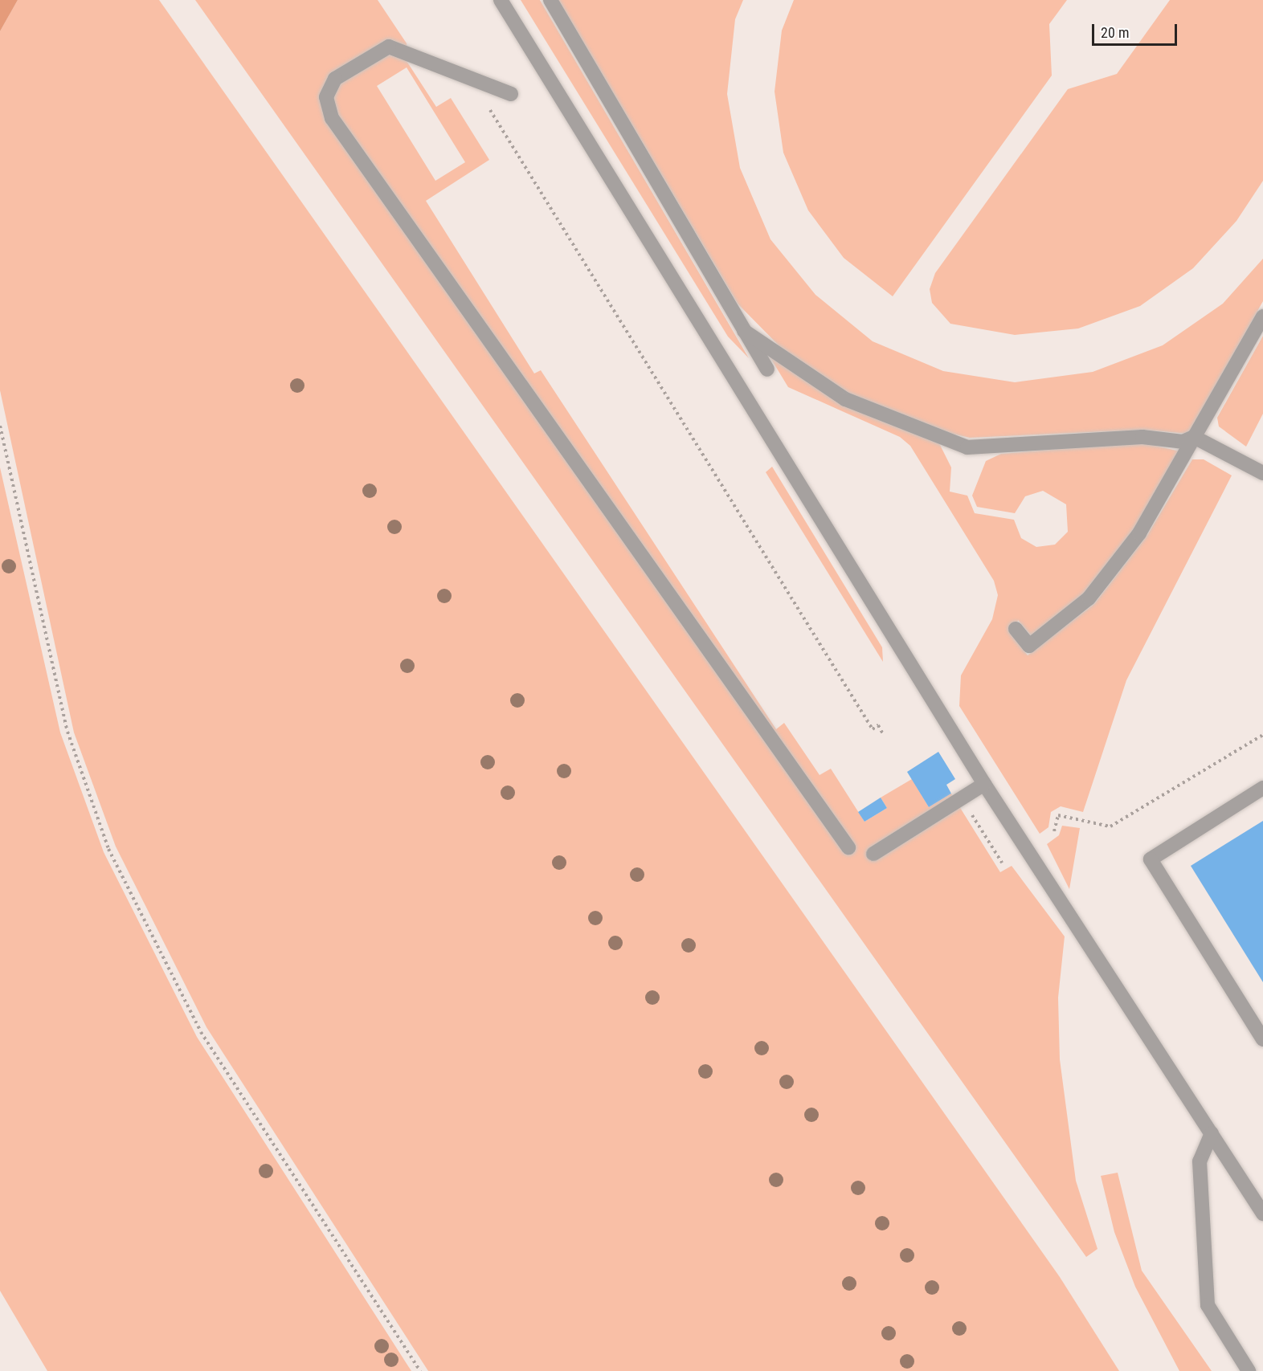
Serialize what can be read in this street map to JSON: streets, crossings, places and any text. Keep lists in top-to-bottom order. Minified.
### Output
{"scale_bar":"20 m"}
